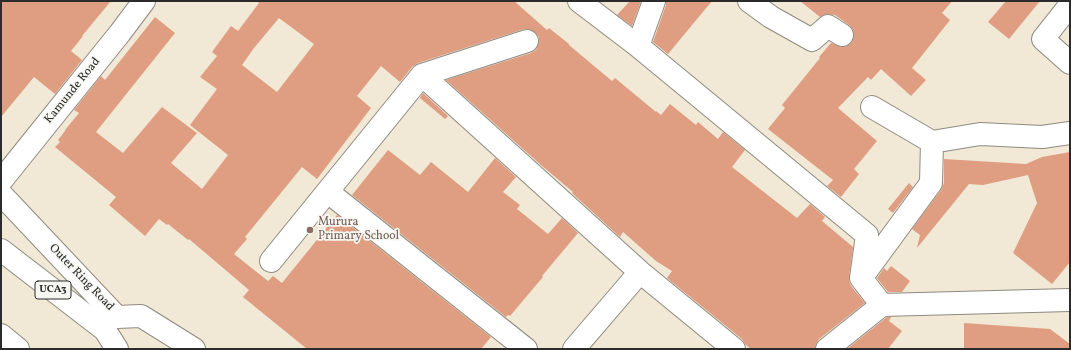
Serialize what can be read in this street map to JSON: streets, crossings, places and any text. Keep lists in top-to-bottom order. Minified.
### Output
{"streets":{"street":["Kamunde Road","Outer Ring Road","UCA3"]},"places":["Murura Primary School"]}
